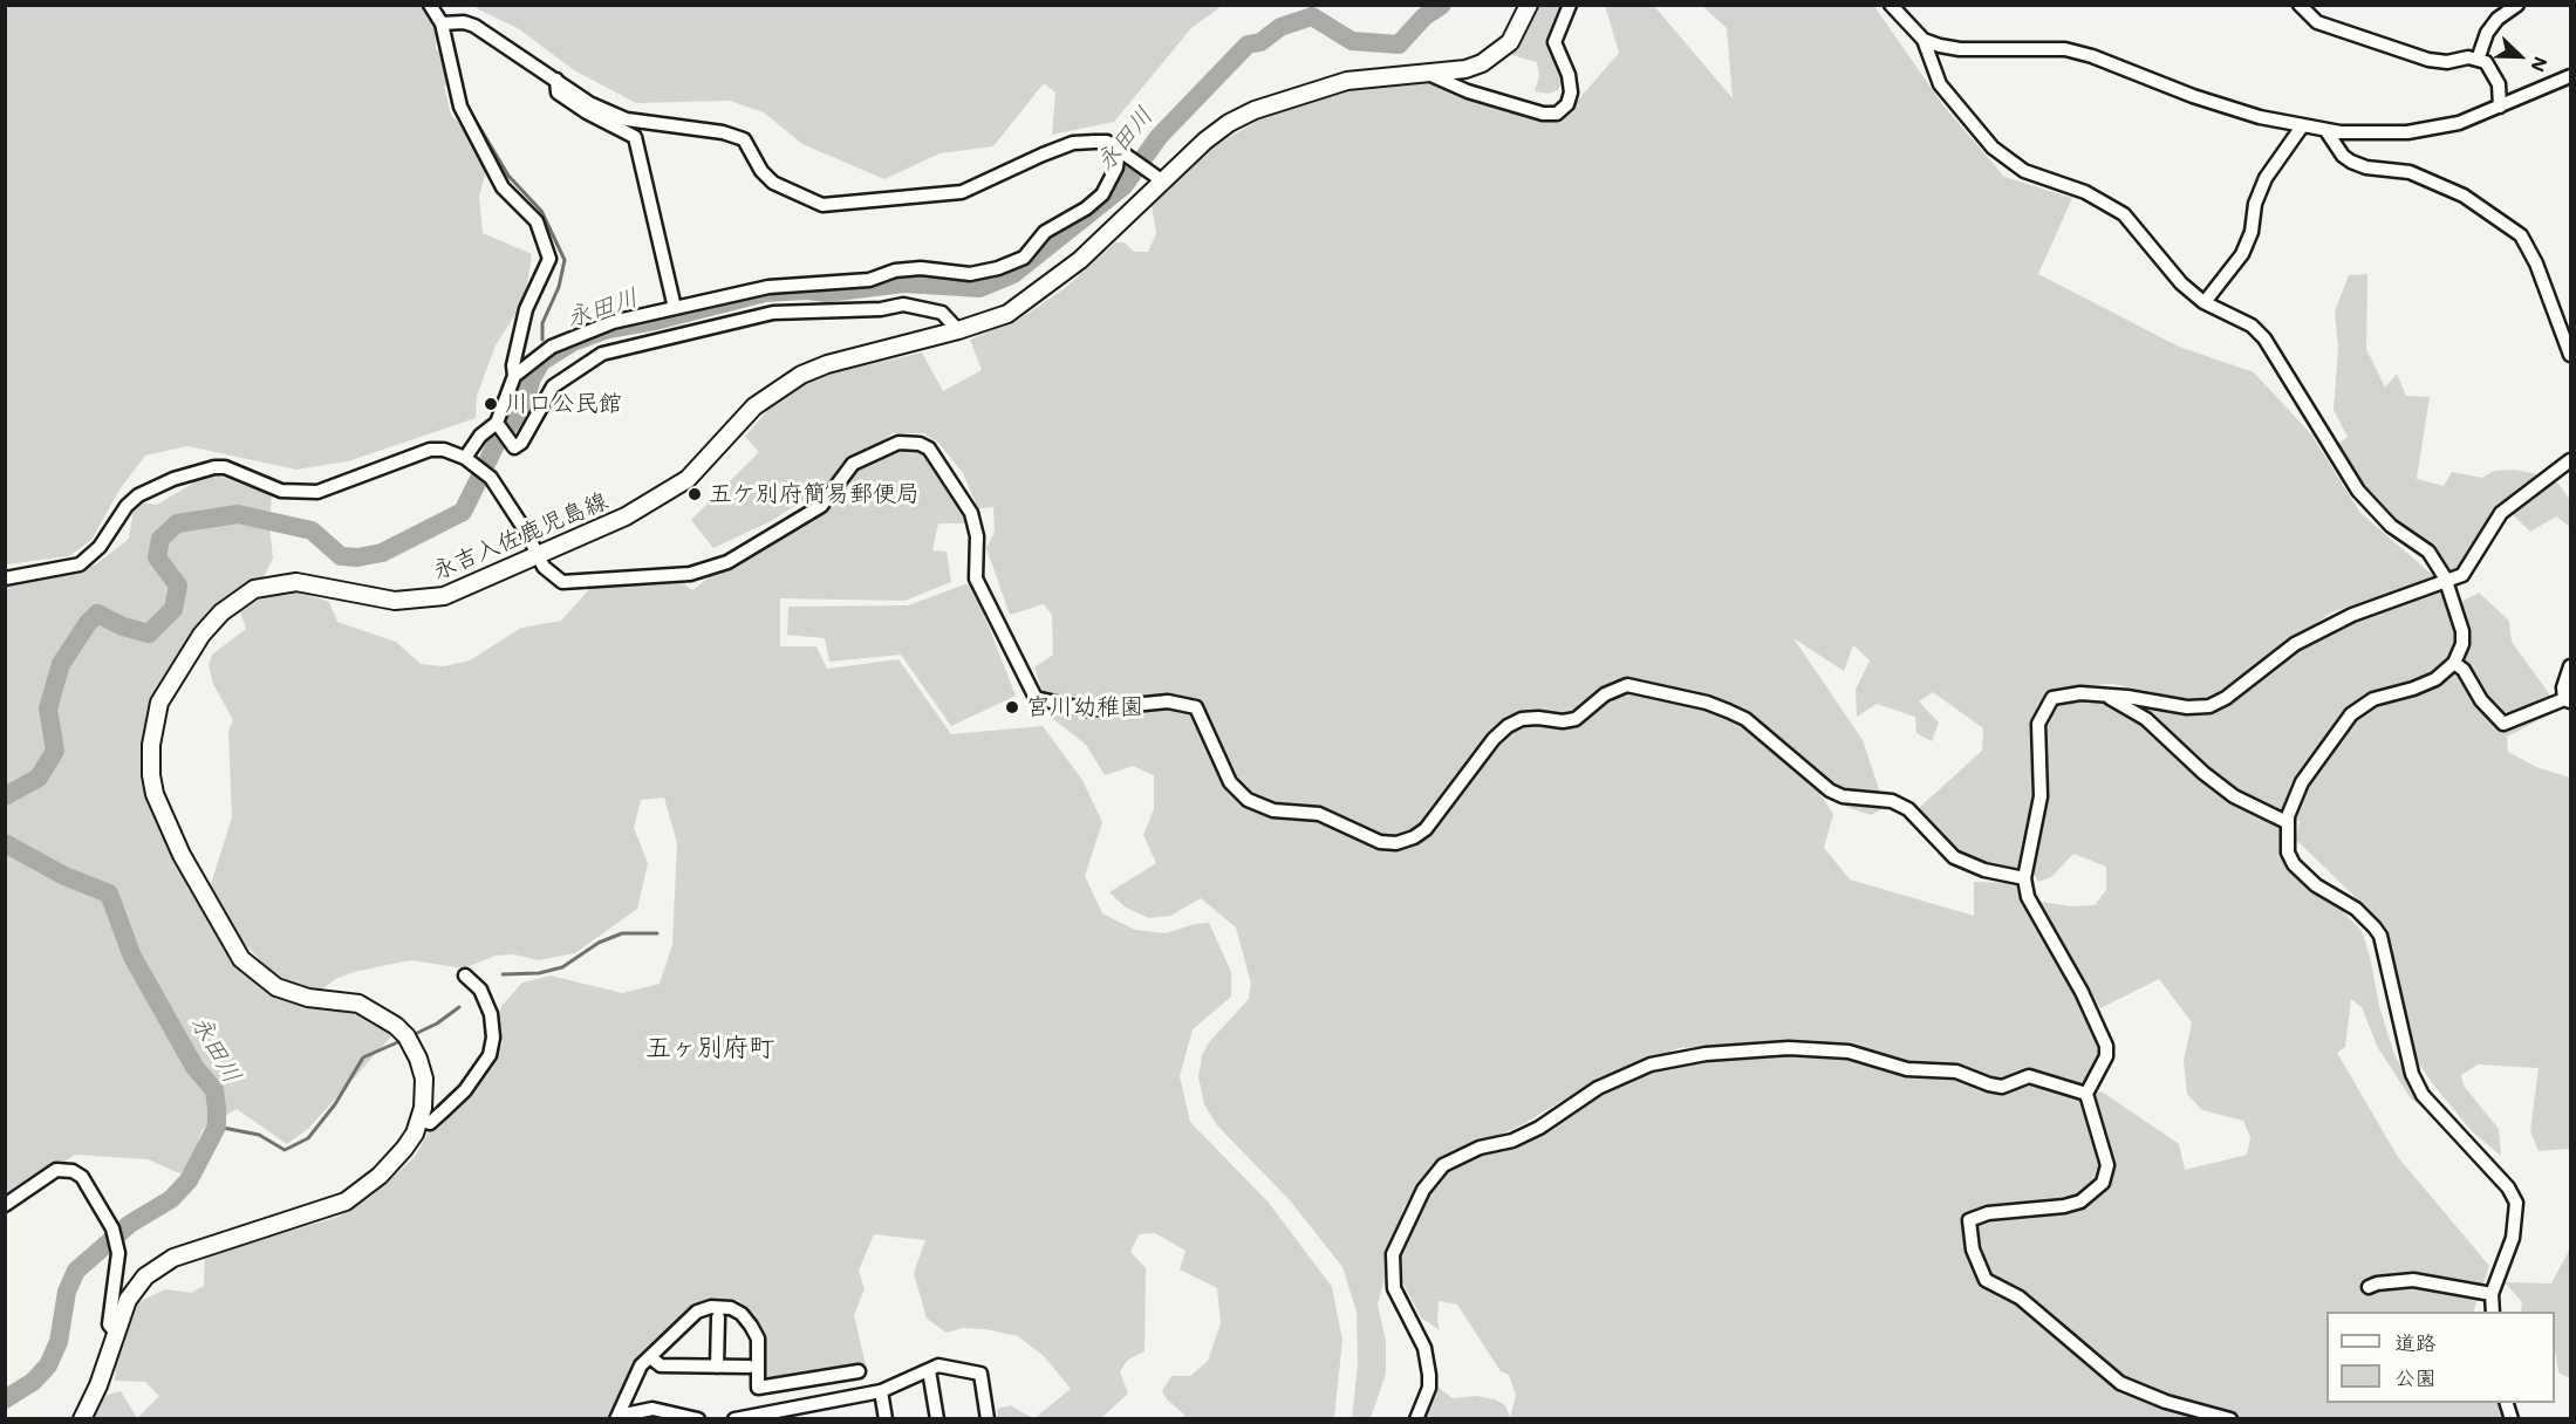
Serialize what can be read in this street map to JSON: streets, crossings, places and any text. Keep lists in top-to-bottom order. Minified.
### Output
{"streets":{"main road":["永吉入佐鹿児島線"]},"districts":["五ヶ別府町"],"water":["永田川"],"places":["川口公民館","五ケ別府簡易郵便局","宮川幼稚園"],"legend":["道路","公園"],"north":"bottom right"}
